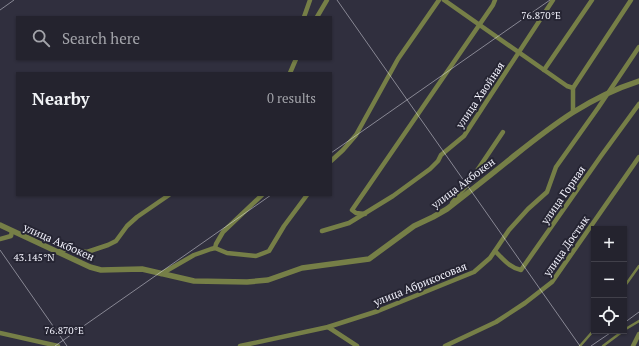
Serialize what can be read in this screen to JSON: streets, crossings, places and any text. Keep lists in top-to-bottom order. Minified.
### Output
{"streets":{"street":["улица Хвойная","улица Акбокен","улица Горная","улица Достык","улица Абрикосовая"]},"crossings":[["улица Акбокен","улица Абрикосовая"],["улица Горная","улица Абрикосовая"]],"page":{"search":"Search here","heading":["Nearby","0 results"],"map_buttons":["+","−"]},"coordinates":["76.870°E","43.145°N"]}
